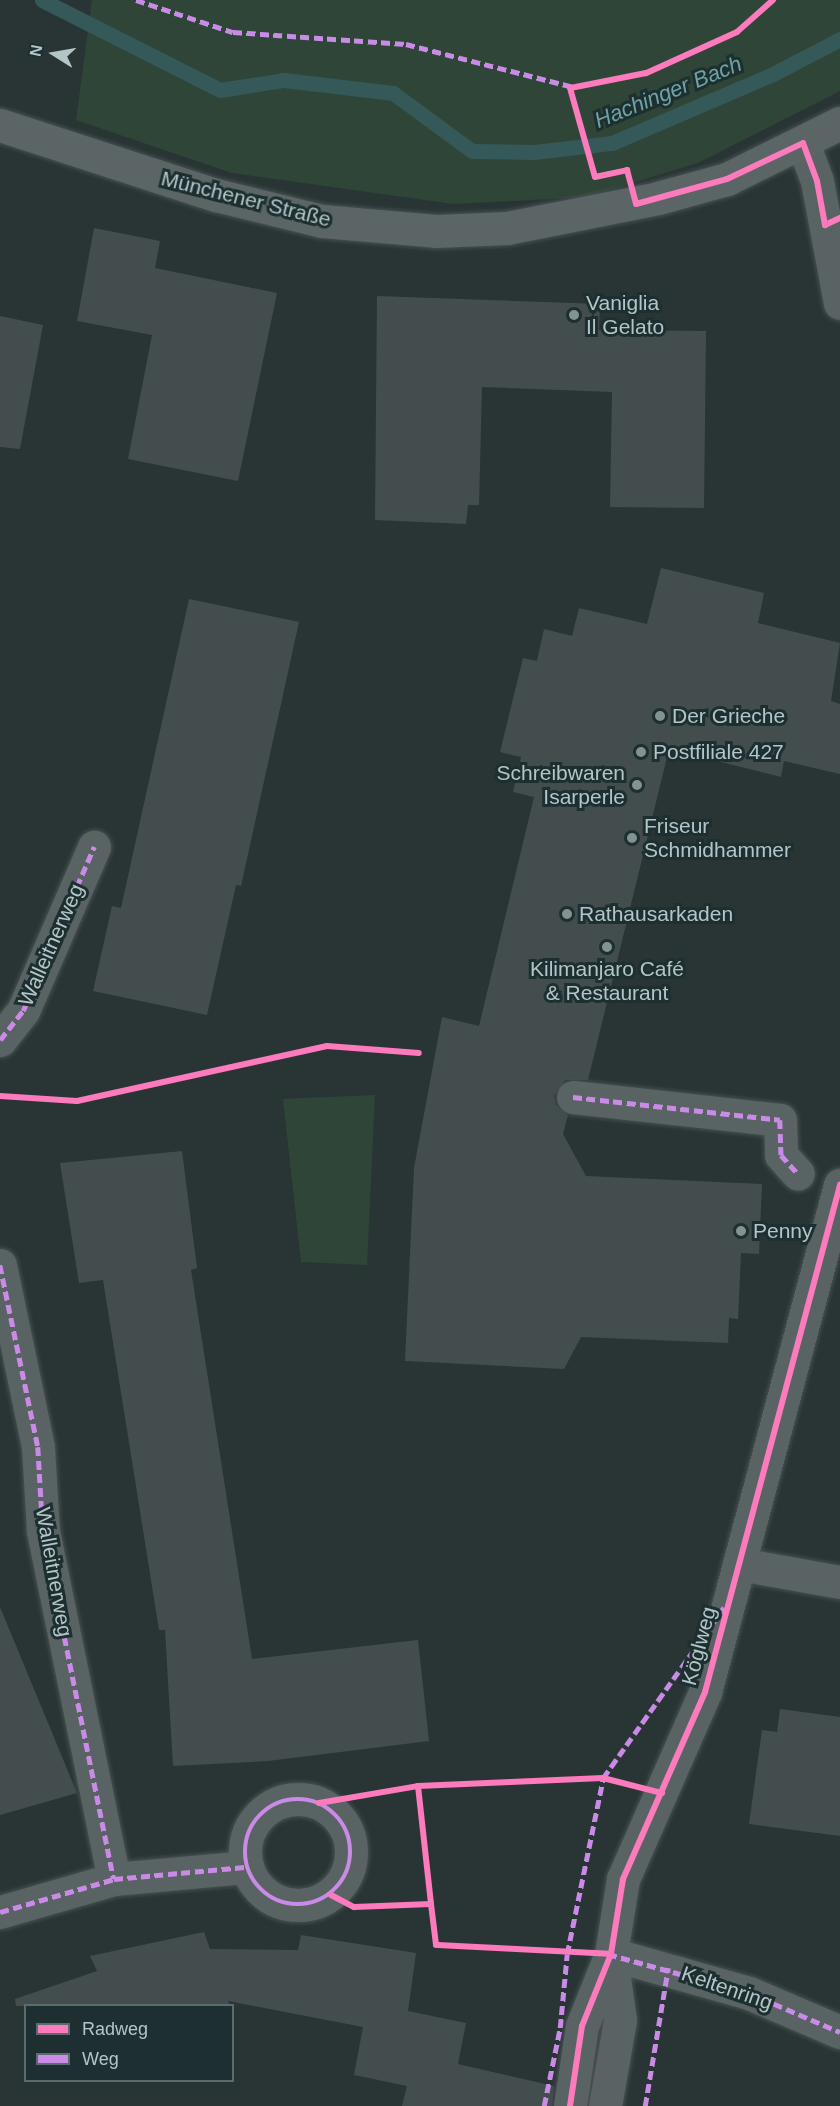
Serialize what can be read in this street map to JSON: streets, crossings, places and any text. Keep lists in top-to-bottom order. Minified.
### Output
{"streets":{"main road":["Münchener Straße"],"street":["Walleitnerweg","Köglweg","Keltenring"]},"crossings":[["Köglweg","Keltenring"]],"water":["Hachinger Bach"],"places":["Vaniglia Il Gelato","Der Grieche","Postfiliale 427","Schreibwaren Isarperle","Friseur Schmidhammer","Rathausarkaden","Kilimanjaro Café & Restaurant","Penny"],"legend":["Radweg","Weg"],"north":"left"}
